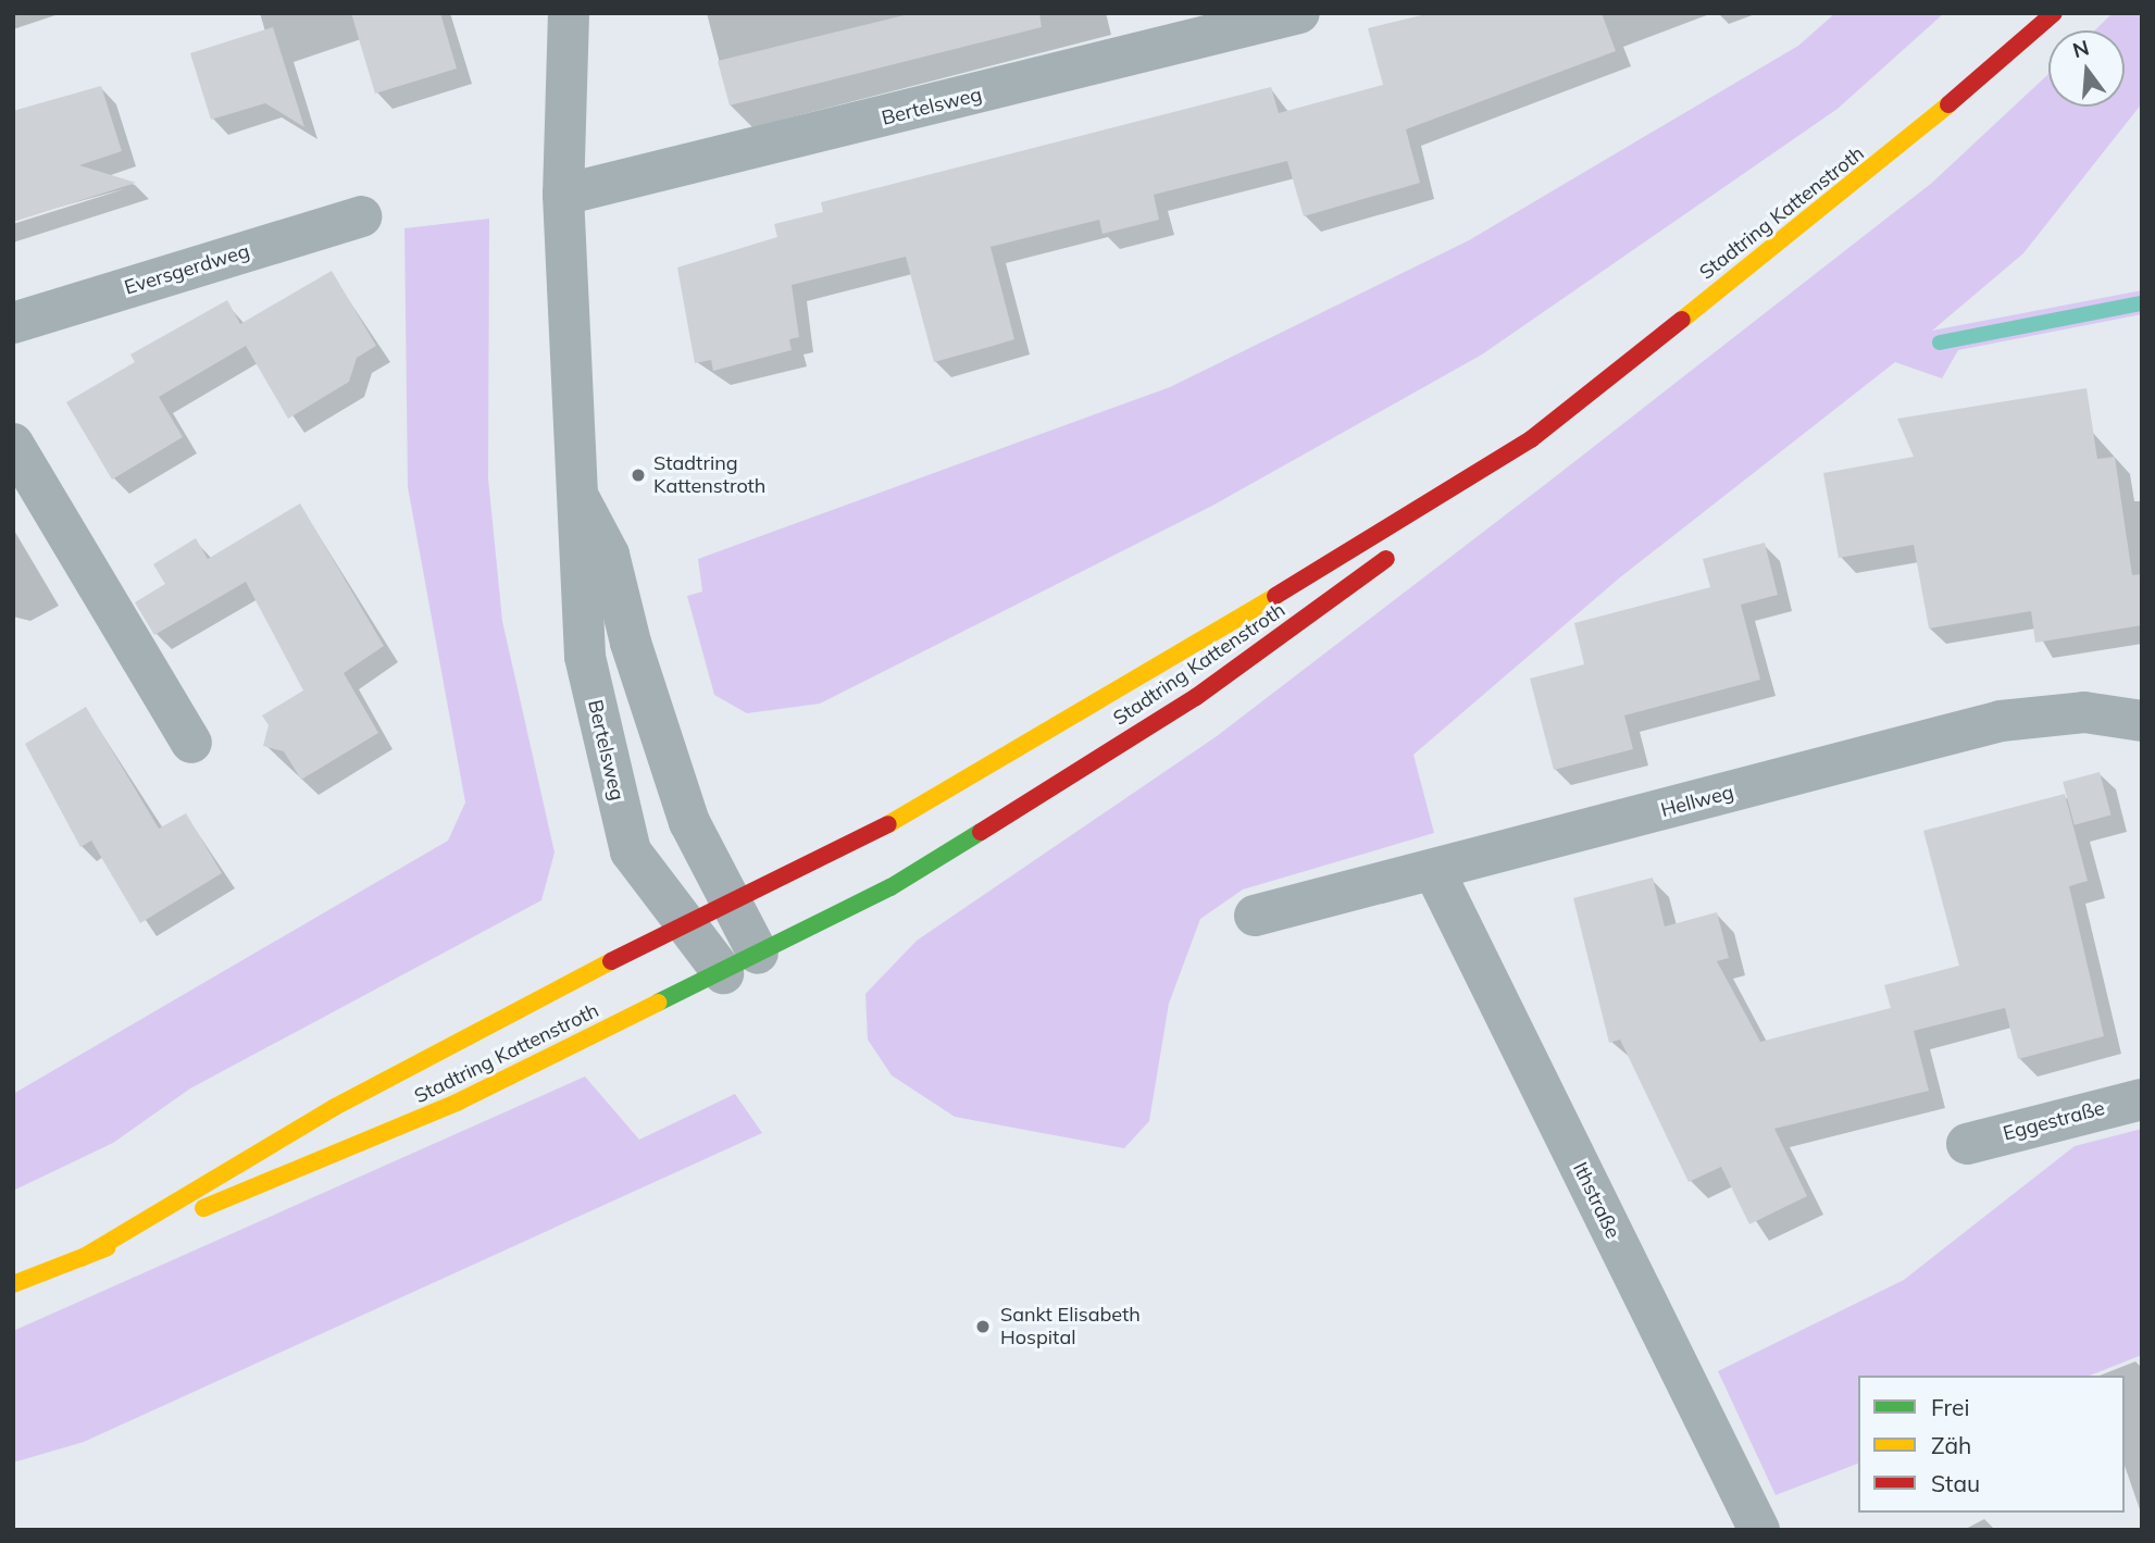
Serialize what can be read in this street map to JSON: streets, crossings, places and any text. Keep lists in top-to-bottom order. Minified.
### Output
{"streets":{"main road":["Stadtring Kattenstroth"],"street":["Bertelsweg","Eversgerdweg","Hellweg","Eggestraße","Ithstraße"]},"crossings":[["Bertelsweg","Stadtring Kattenstroth"],["Hellweg","Ithstraße"]],"places":["Stadtring Kattenstroth","Sankt Elisabeth Hospital"],"legend":["Frei","Zäh","Stau"],"north":"top"}
